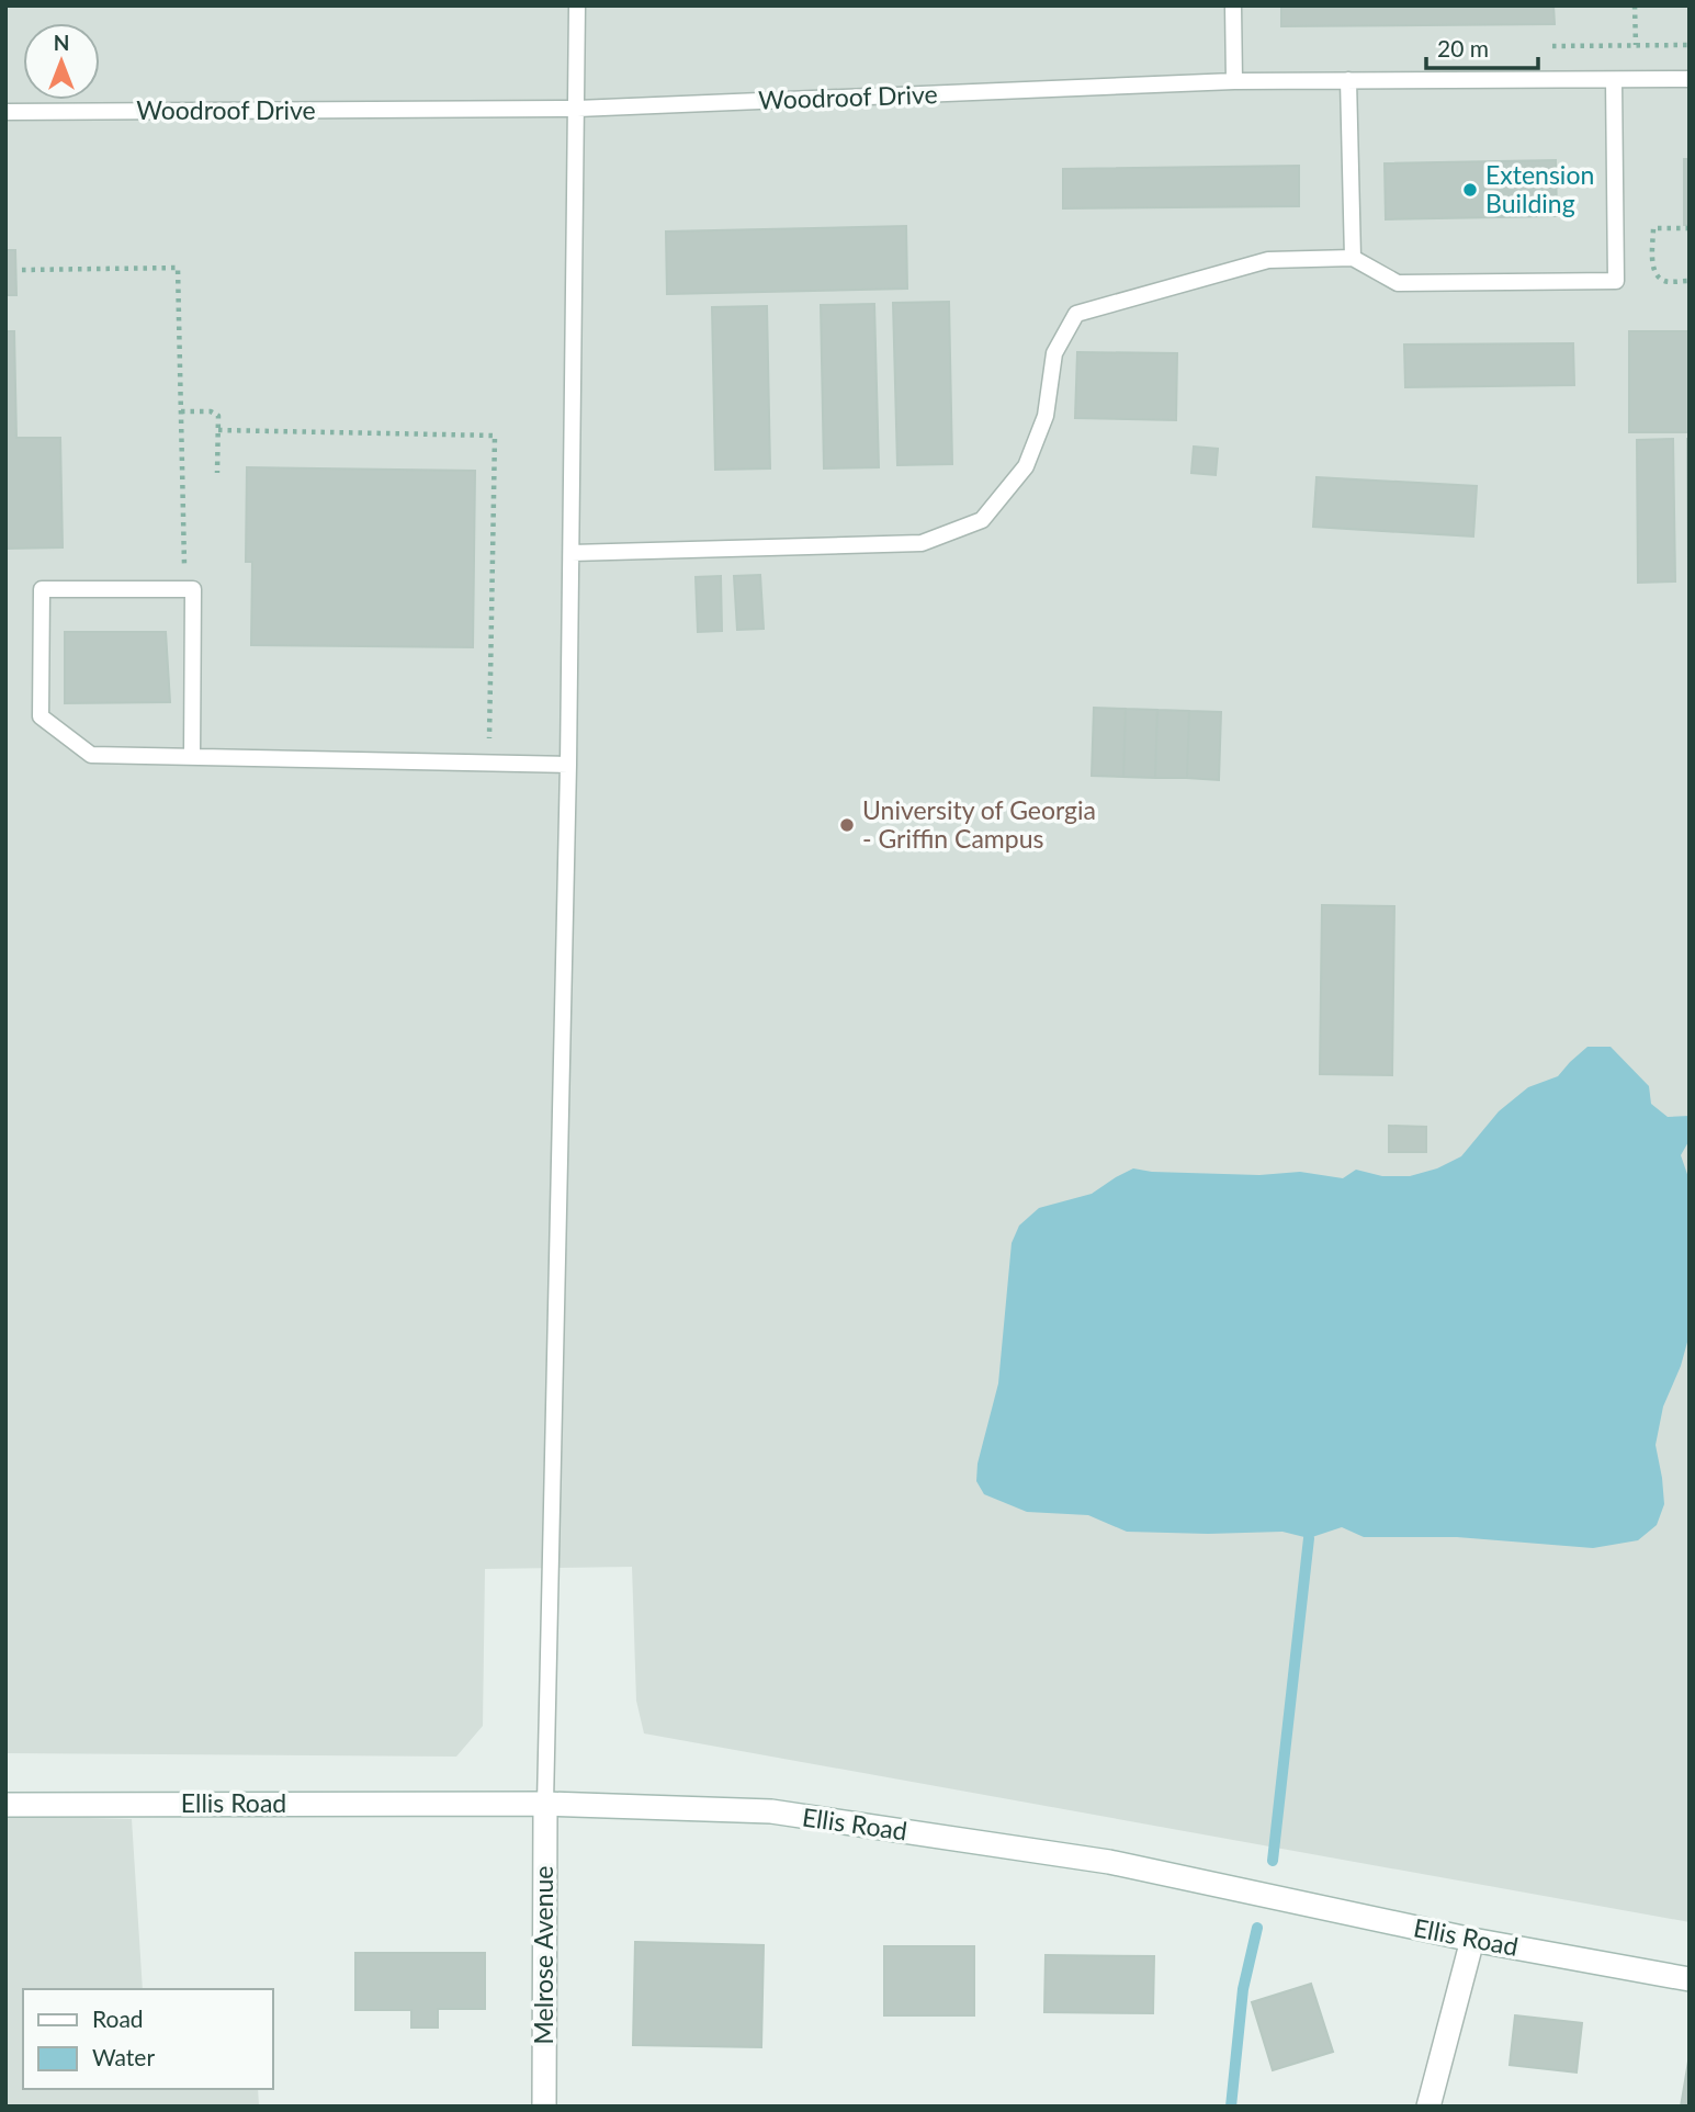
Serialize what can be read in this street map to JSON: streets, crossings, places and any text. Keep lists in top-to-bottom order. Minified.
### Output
{"streets":{"street":["Ellis Road","Melrose Avenue"],"lane":["Woodroof Drive"]},"crossings":[["Ellis Road","Melrose Avenue"]],"places":["Extension Building","University of Georgia - Griffin Campus"],"legend":["Road","Water"],"scale_bar":"20 m","north":"top"}
